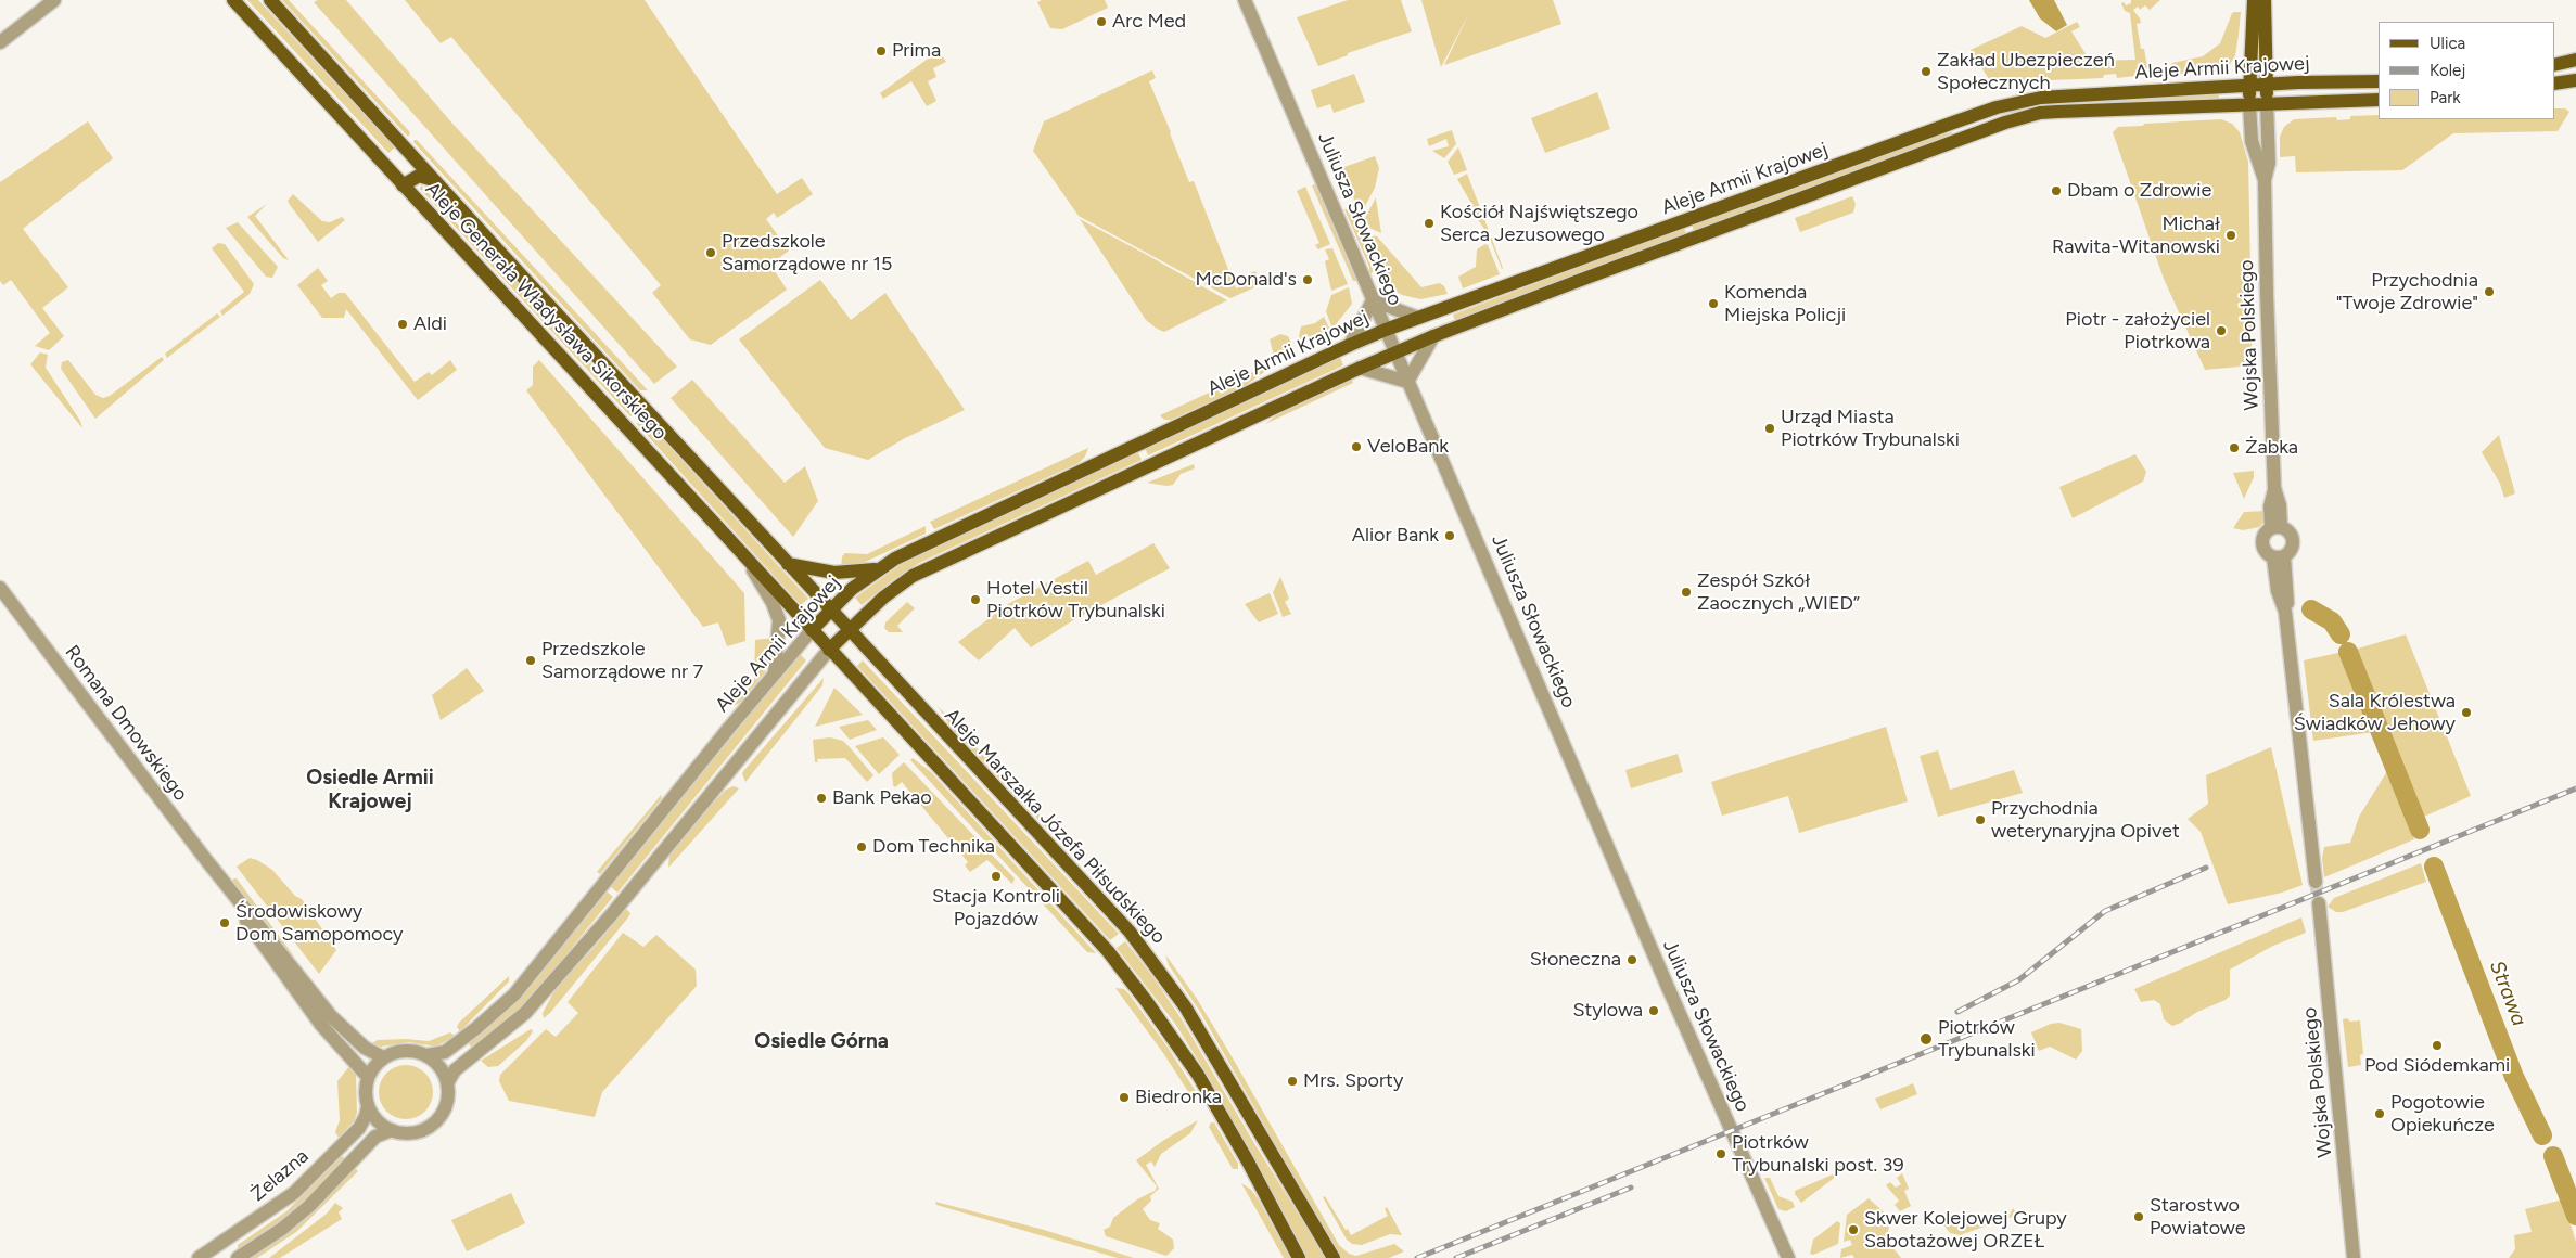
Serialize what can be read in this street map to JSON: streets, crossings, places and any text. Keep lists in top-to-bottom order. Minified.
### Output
{"streets":{"main road":["Aleje Armii Krajowej","Aleje Generała Władysława Sikorskiego","Wojska Polskiego","Aleje Marszałka Józefa Piłsudskiego"],"street":["Juliusza Słowackiego","Romana Dmowskiego","Żelazna"]},"crossings":[["Aleje Armii Krajowej","Juliusza Słowackiego"],["Aleje Armii Krajowej","Aleje Generała Władysława Sikorskiego"],["Aleje Armii Krajowej","Wojska Polskiego"],["Aleje Armii Krajowej","Romana Dmowskiego"],["Aleje Armii Krajowej","Aleje Marszałka Józefa Piłsudskiego"],["Aleje Armii Krajowej","Żelazna"],["Aleje Generała Władysława Sikorskiego","Aleje Marszałka Józefa Piłsudskiego"],["Romana Dmowskiego","Żelazna"]],"districts":["Osiedle Armii Krajowej","Osiedle Górna"],"water":["Strawa"],"places":["Arc Med","Prima","Zakład Ubezpieczeń Społecznych","Dbam o Zdrowie","Kościół Najświętszego Serca Jezusowego","Michał Rawita-Witanowski","Przedszkole Samorządowe nr 15","McDonald's","Przychodnia \"Twoje Zdrowie\"","Komenda Miejska Policji","Aldi","Piotr - założyciel Piotrkowa","Urząd Miasta Piotrków Trybunalski","VeloBank","Żabka","Alior Bank","Zespół Szkół Zaocznych „WIED”","Hotel Vestil Piotrków Trybunalski","Przedszkole Samorządowe nr 7","Sala Królestwa Świadków Jehowy","Bank Pekao","Przychodnia weterynaryjna Opivet","Dom Technika","Stacja Kontroli Pojazdów","Środowiskowy Dom Samopomocy","Słoneczna","Stylowa","Piotrków Trybunalski","Pod Siódemkami","Mrs. Sporty","Biedronka","Pogotowie Opiekuńcze","Piotrków Trybunalski post. 39","Starostwo Powiatowe","Skwer Kolejowej Grupy Sabotażowej ORZEŁ"],"legend":["Ulica","Kolej","Park"]}
